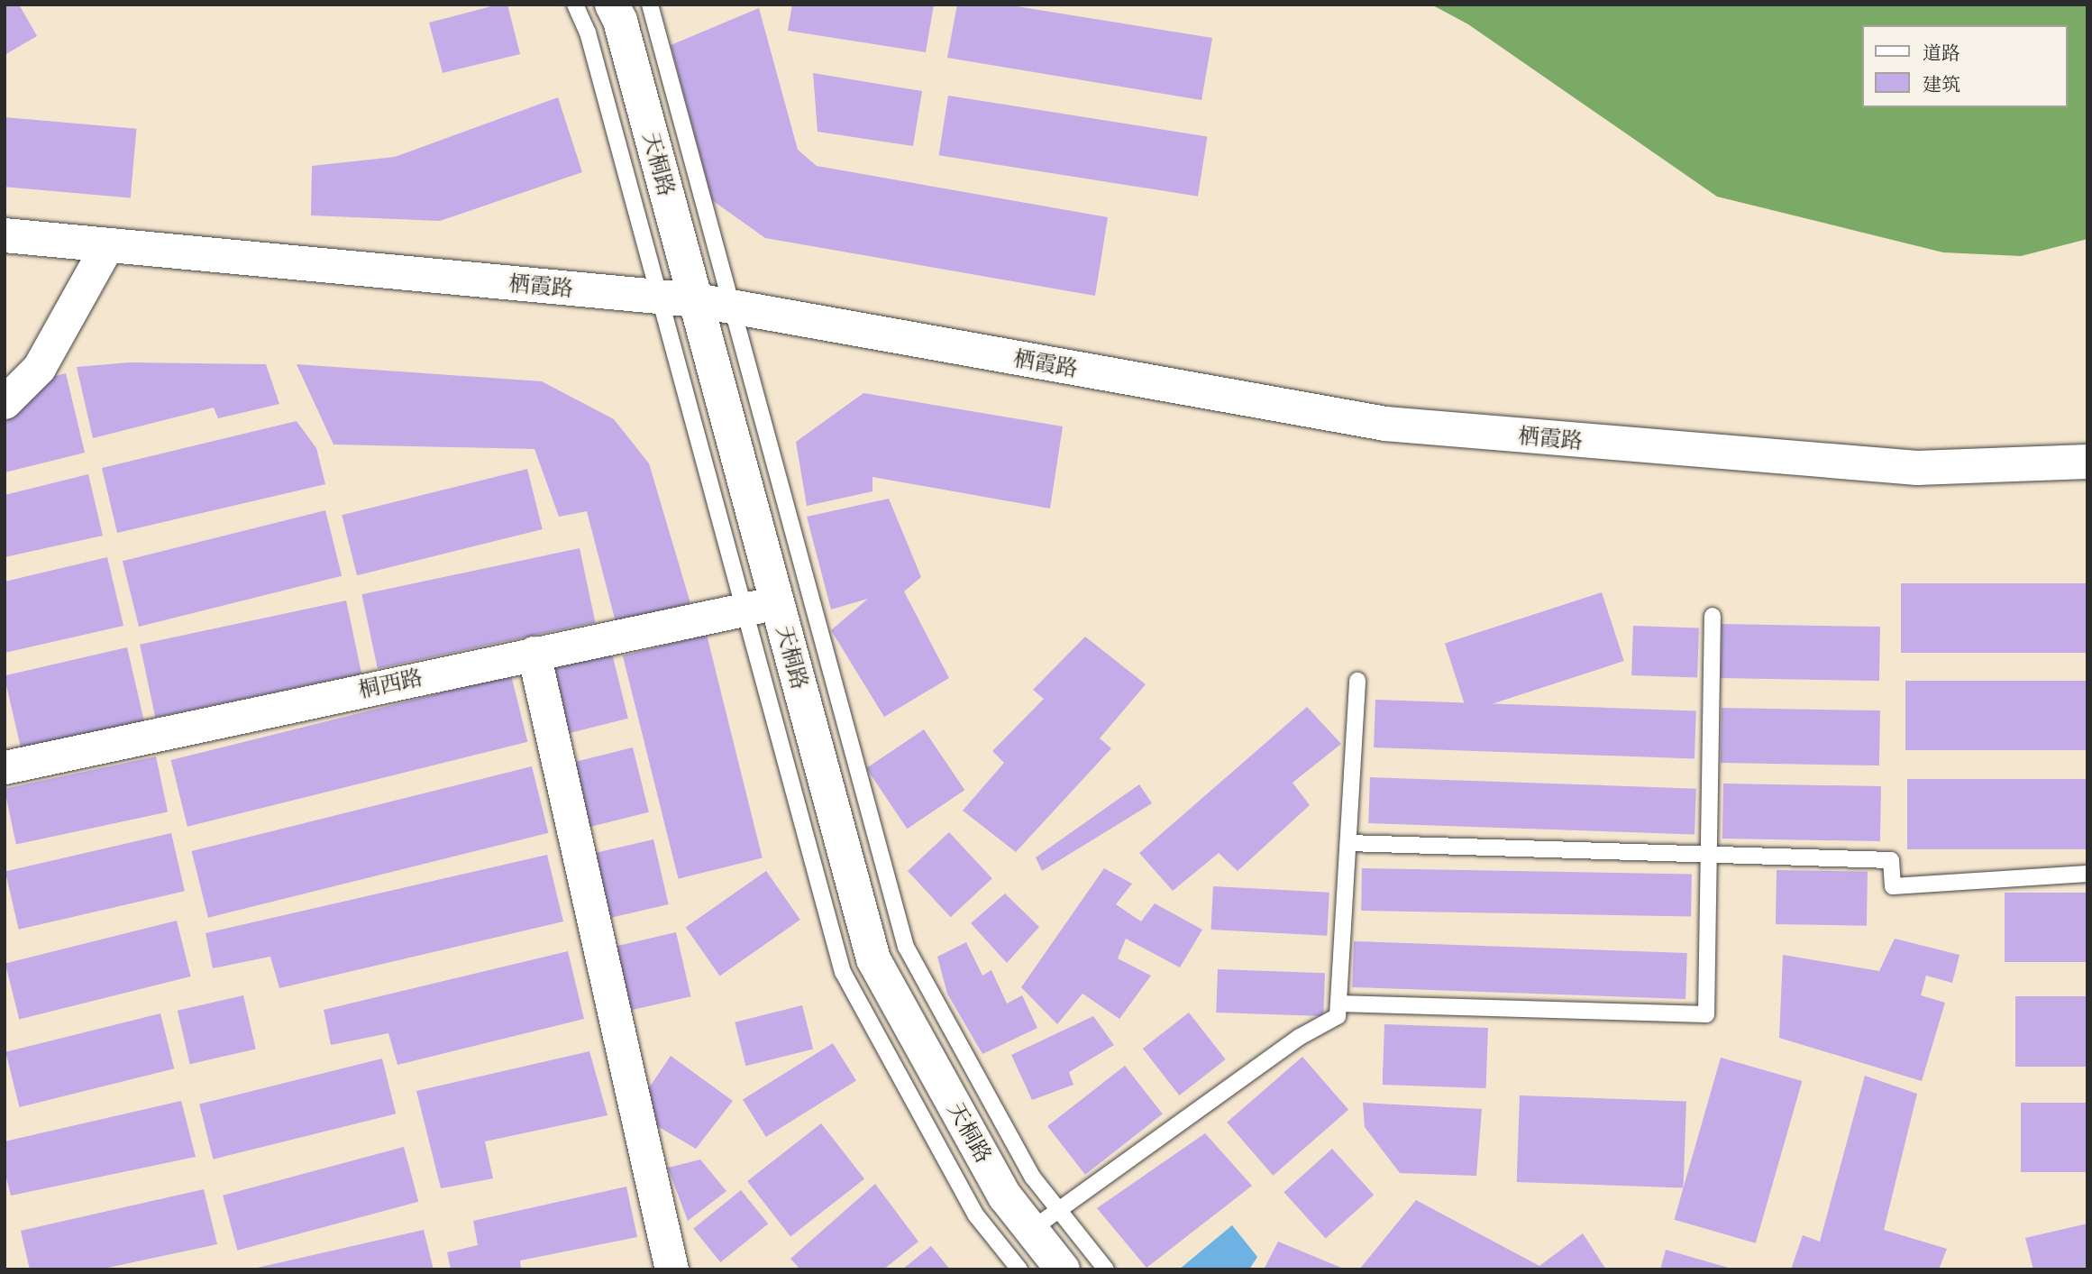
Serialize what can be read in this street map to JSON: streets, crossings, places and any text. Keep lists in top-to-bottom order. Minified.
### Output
{"streets":{"street":["天桐路","栖霞路","桐西路"]},"crossings":[["天桐路","栖霞路"],["天桐路","桐西路"]],"legend":["道路","建筑"]}
